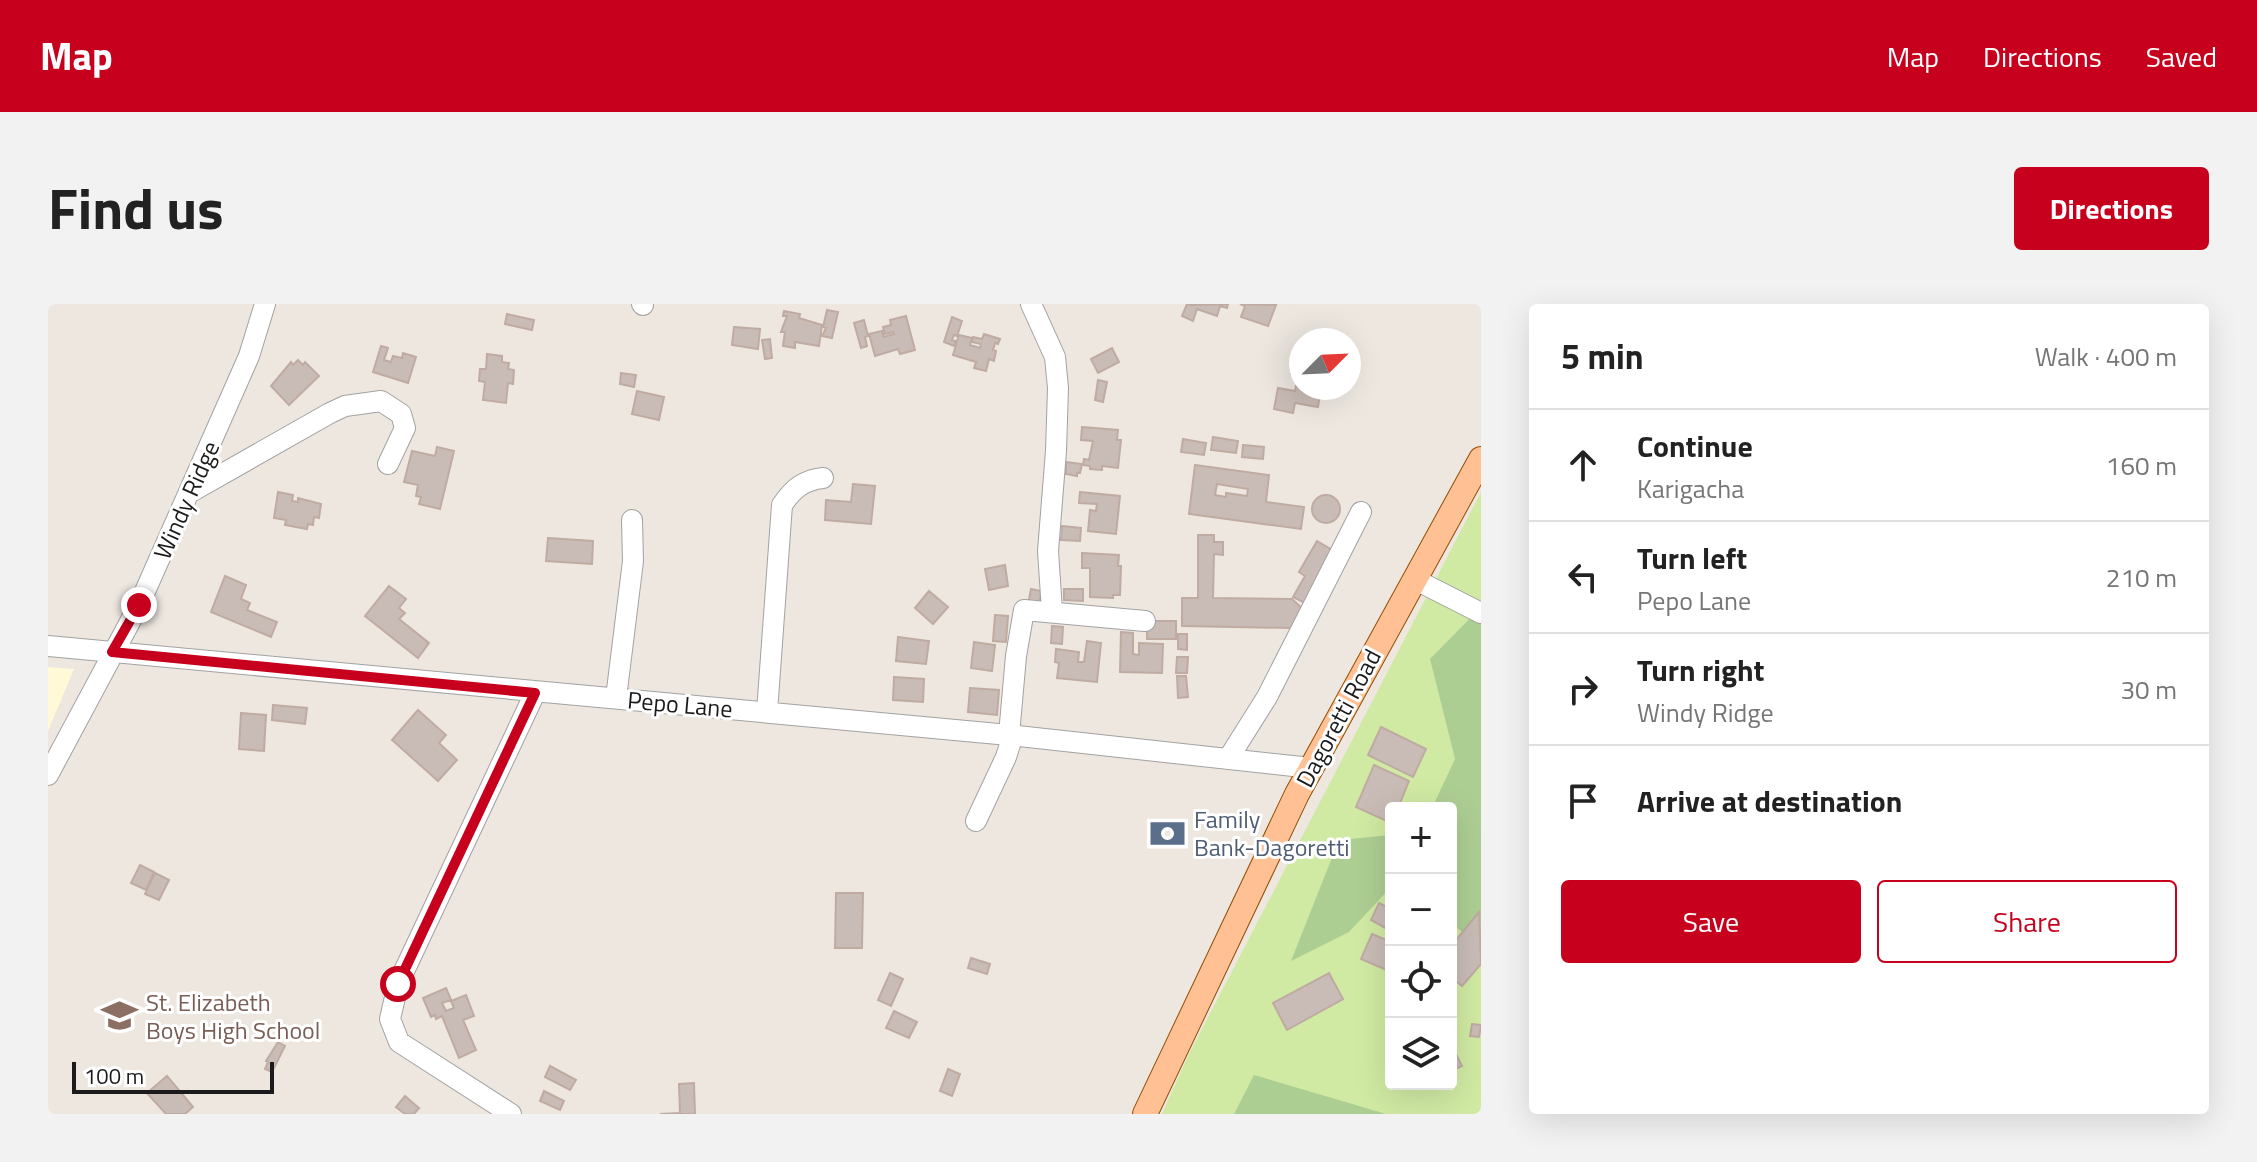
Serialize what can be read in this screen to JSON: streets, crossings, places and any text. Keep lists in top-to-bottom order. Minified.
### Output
{"streets":{"main road":["Dagoretti Road"],"street":["Windy Ridge","Pepo Lane"]},"crossings":[["Windy Ridge","Pepo Lane"],["Pepo Lane","Dagoretti Road"]],"places":{"bank":["Family Bank-Dagoretti"],"school or university":["St. Elizabeth Boys High School"]},"scale_bar":"100 m","north":"top right","page":{"header":"Map","nav":["Map","Directions","Saved"],"title":"Find us","buttons":["Directions",["Save","Share"]],"heading":["5 min","Walk · 400 m"],"list":[["Continue","Karigacha","160 m"],["Turn left","Pepo Lane","210 m"],["Turn right","Windy Ridge","30 m"],"Arrive at destination"],"map_buttons":["+","−"],"scale":"100 m"}}
